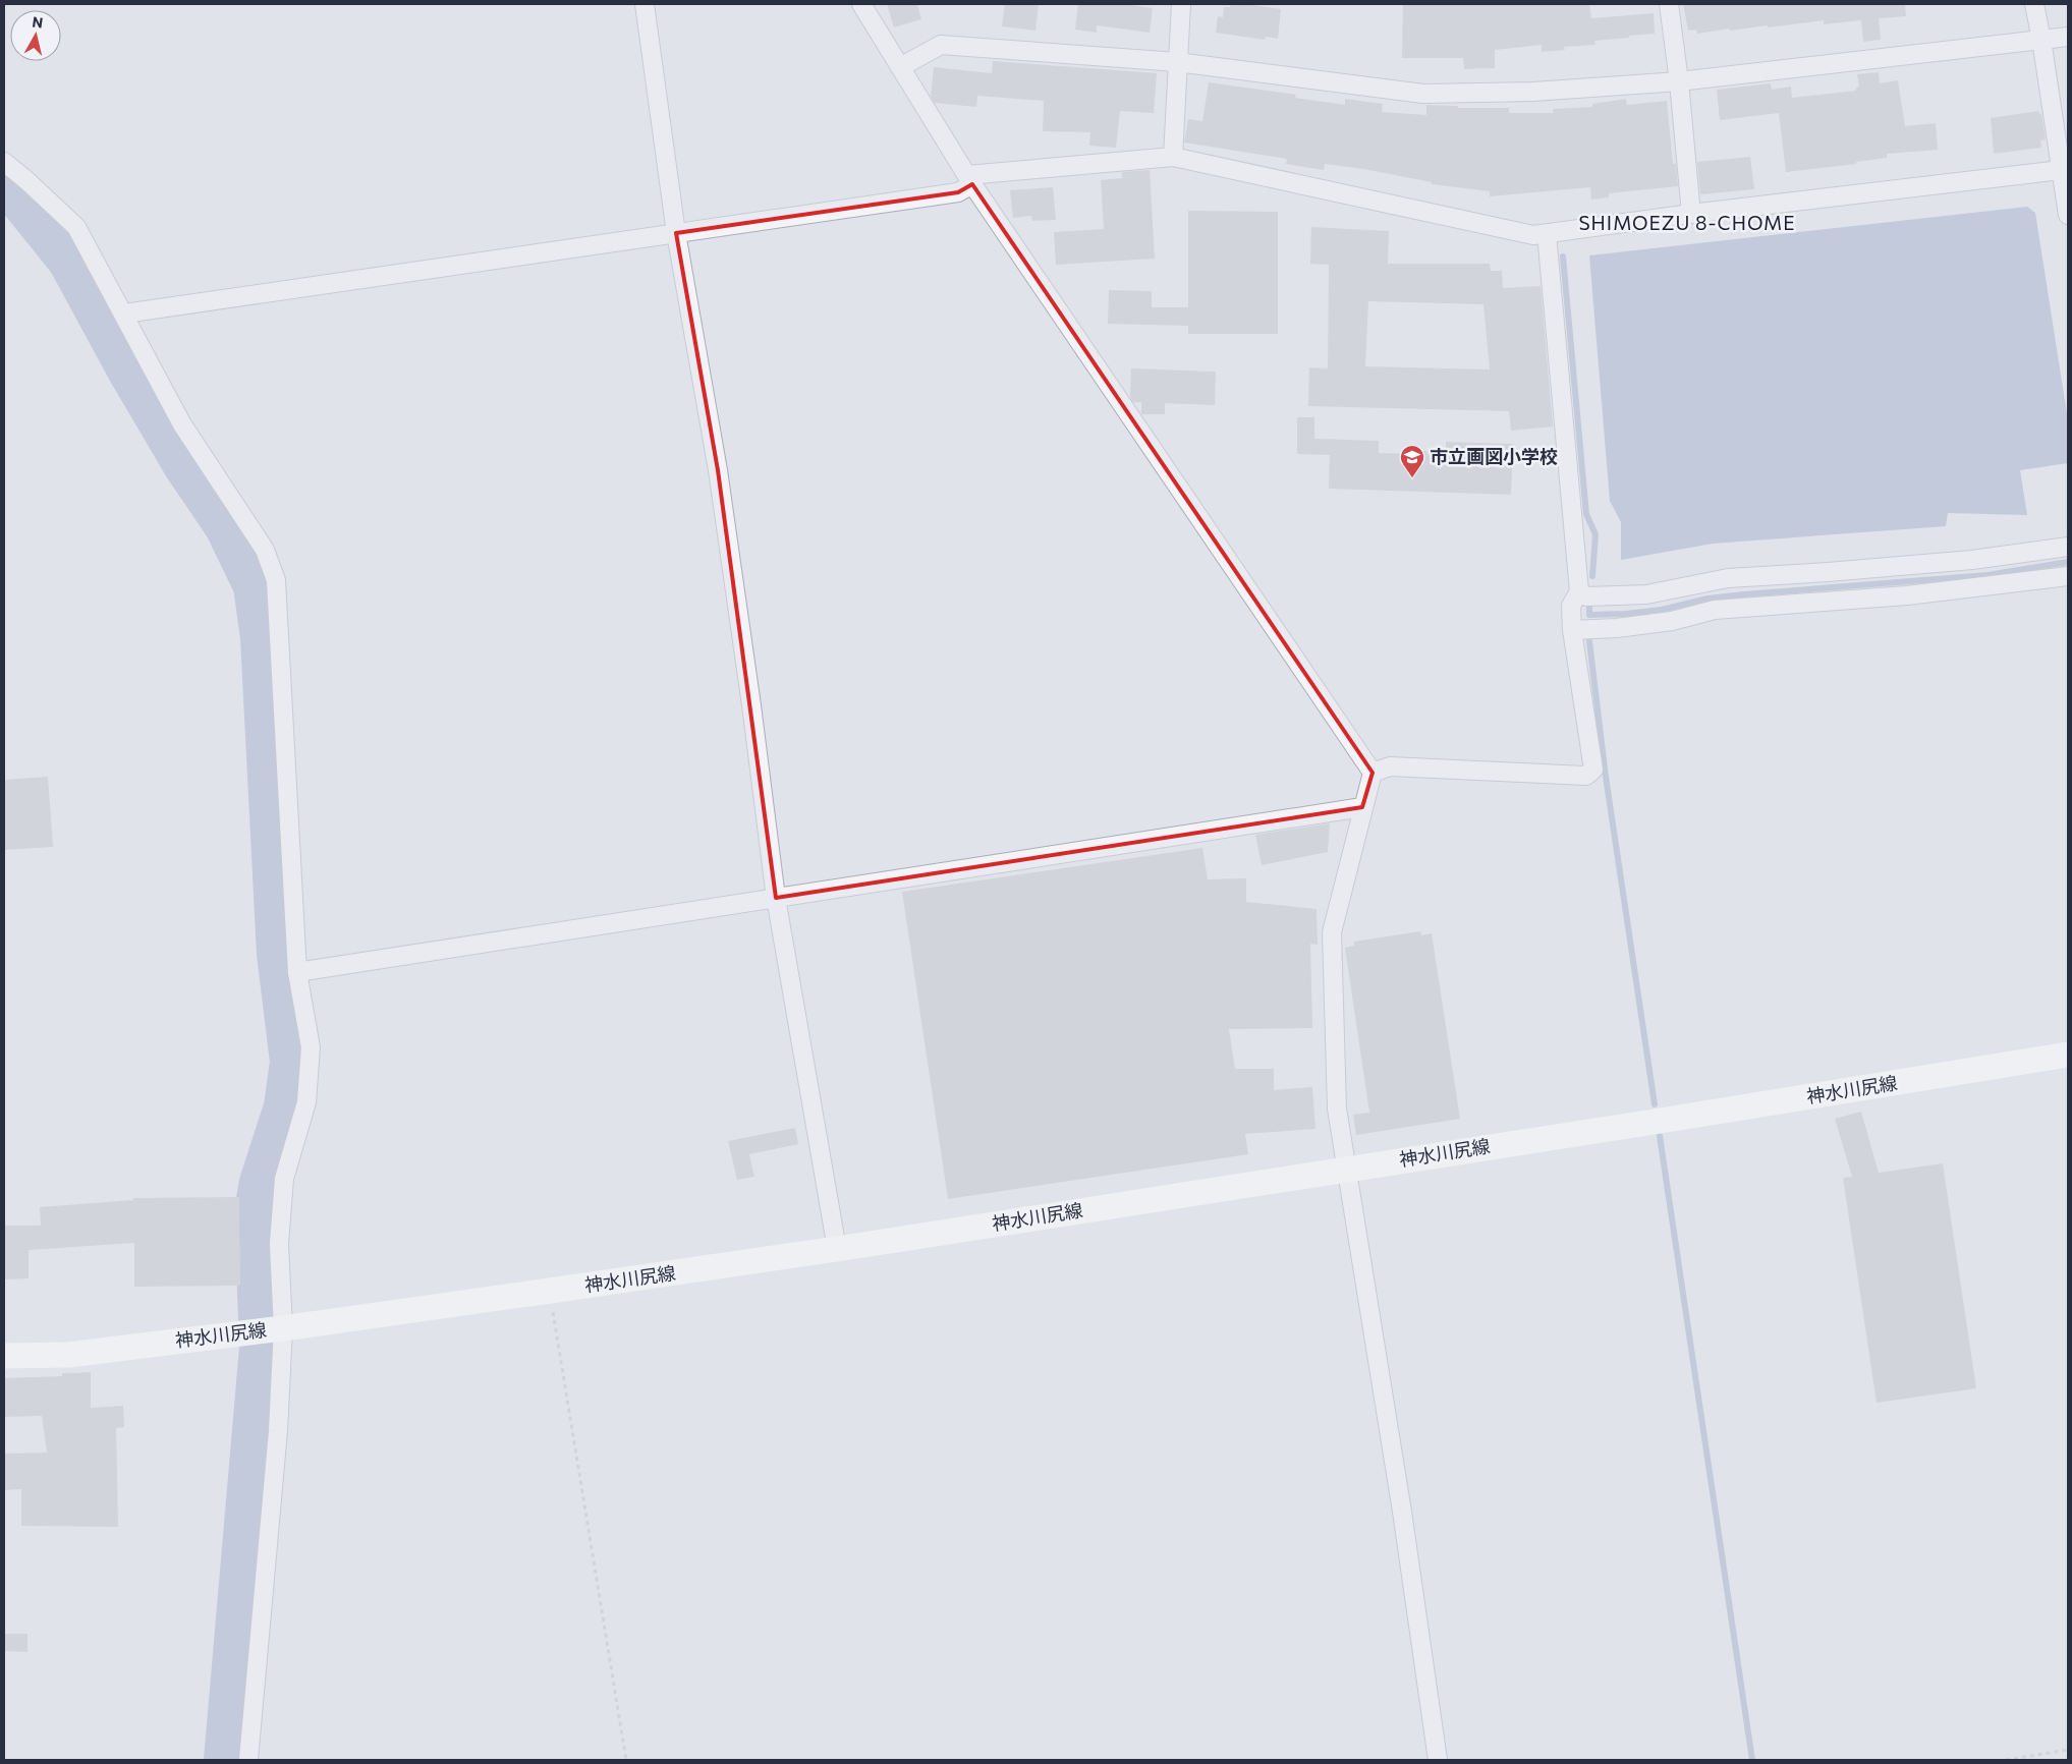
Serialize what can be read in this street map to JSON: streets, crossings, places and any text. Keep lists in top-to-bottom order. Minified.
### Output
{"streets":{"main road":["神水川尻線"]},"districts":["SHIMOEZU 8-CHOME"],"places":{"school or university":["市立画図小学校"]},"north":"top"}
